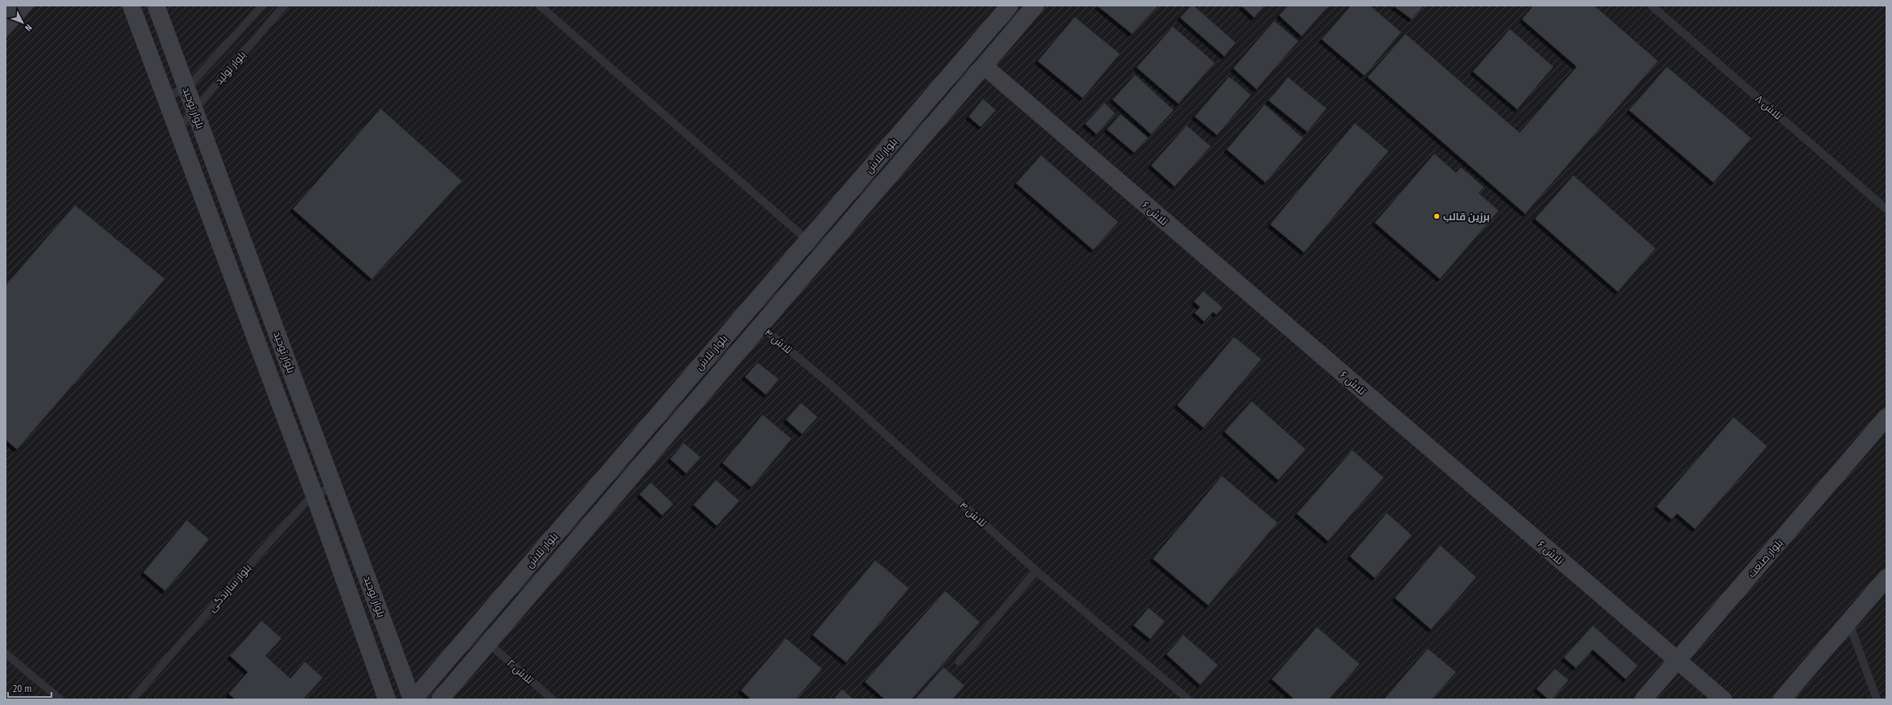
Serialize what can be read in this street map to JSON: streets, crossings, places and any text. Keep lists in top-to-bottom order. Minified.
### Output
{"streets":{"street":["بلوار توحید","بلوار تلاش","تلاش ۶","بلوار صنعت"],"lane":["بلوار تولید","تلاش ۸","تلاش ۴","بلوار سازندگی","تلاش ۲"]},"crossings":[["بلوار تولید","بلوار توحید"],["بلوار توحید","بلوار تلاش"],["بلوار تلاش","تلاش ۶"],["بلوار تلاش","تلاش ۴"],["بلوار تلاش","تلاش ۲"],["تلاش ۶","بلوار صنعت"]],"places":["برزین قالب"],"scale_bar":"20 m","north":"bottom right"}
